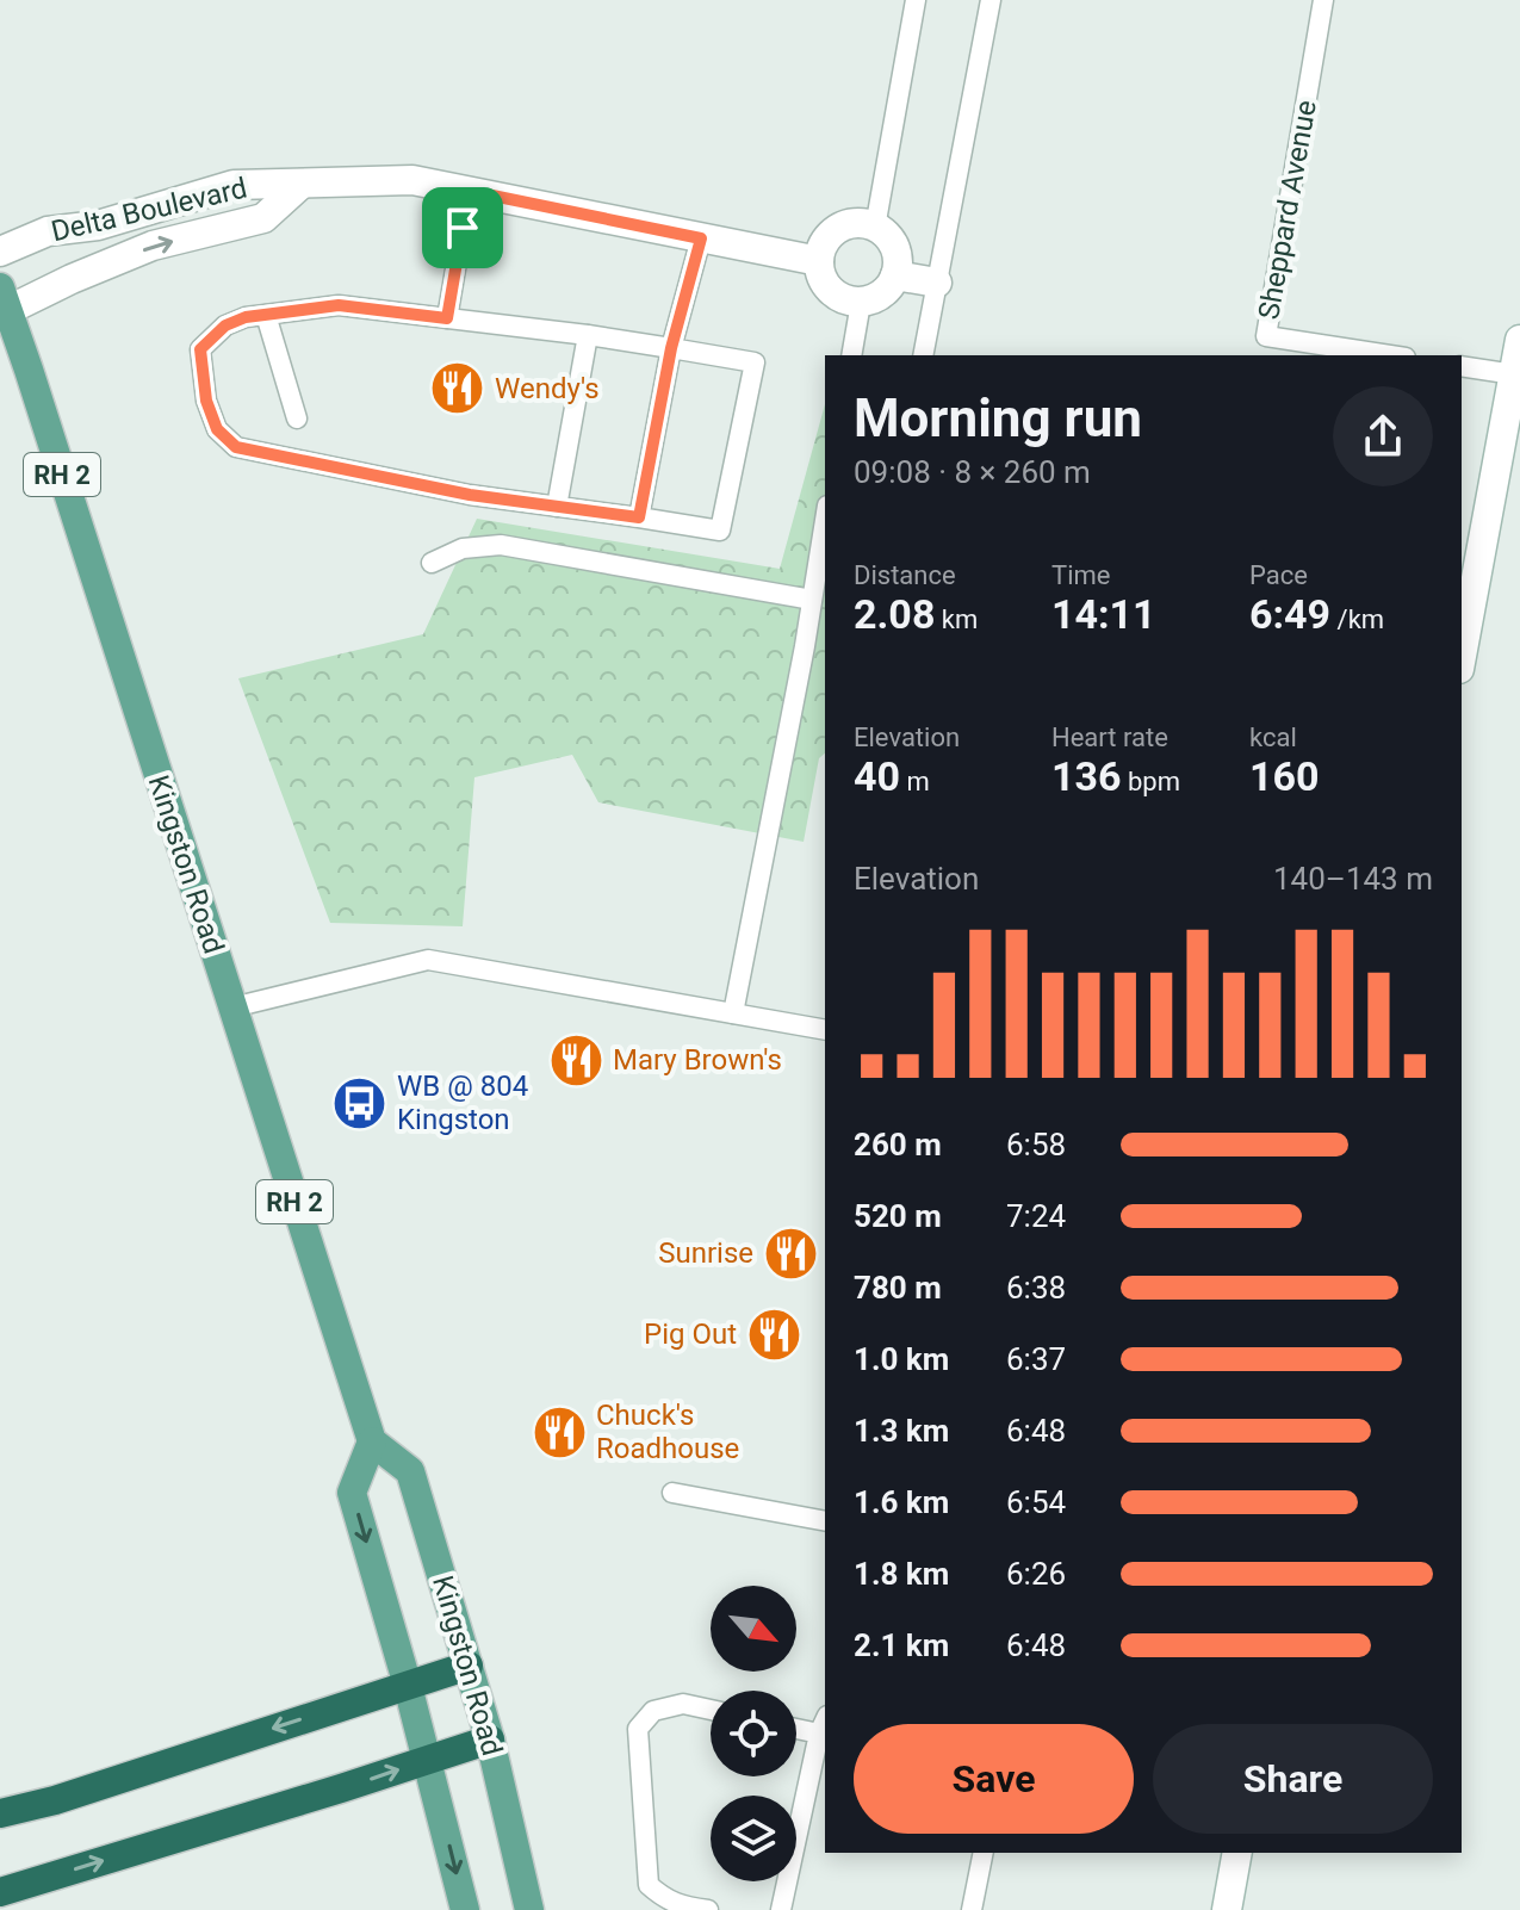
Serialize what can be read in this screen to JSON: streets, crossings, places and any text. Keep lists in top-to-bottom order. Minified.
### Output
{"streets":{"main road":["RH 2","Kingston Road"],"street":["Delta Boulevard"],"lane":["Sheppard Avenue"]},"crossings":[["Delta Boulevard","Kingston Road"]],"places":{"restaurant":["Wendy's","Mary Brown's","Sunrise","Pig Out","Chuck's Roadhouse"],"bus stop":["WB @ 804 Kingston"]},"north":"bottom right","page":{"heading":["Morning run","09:08 · 8 × 260 m"],"stats":[["Distance","2.08 km"],["Time","14:11"],["Pace","6:49 /km"],["Elevation","40 m"],["Heart rate","136 bpm"],["kcal","160"]],"chart":["Elevation","140–143 m"],"list":[{"name":"260 m","note":"6:58"},{"name":"520 m","note":"7:24"},{"name":"780 m","note":"6:38"},{"name":"1.0 km","note":"6:37"},{"name":"1.3 km","note":"6:48"},{"name":"1.6 km","note":"6:54"},{"name":"1.8 km","note":"6:26"},{"name":"2.1 km","note":"6:48"}],"buttons":["Save","Share"]}}
